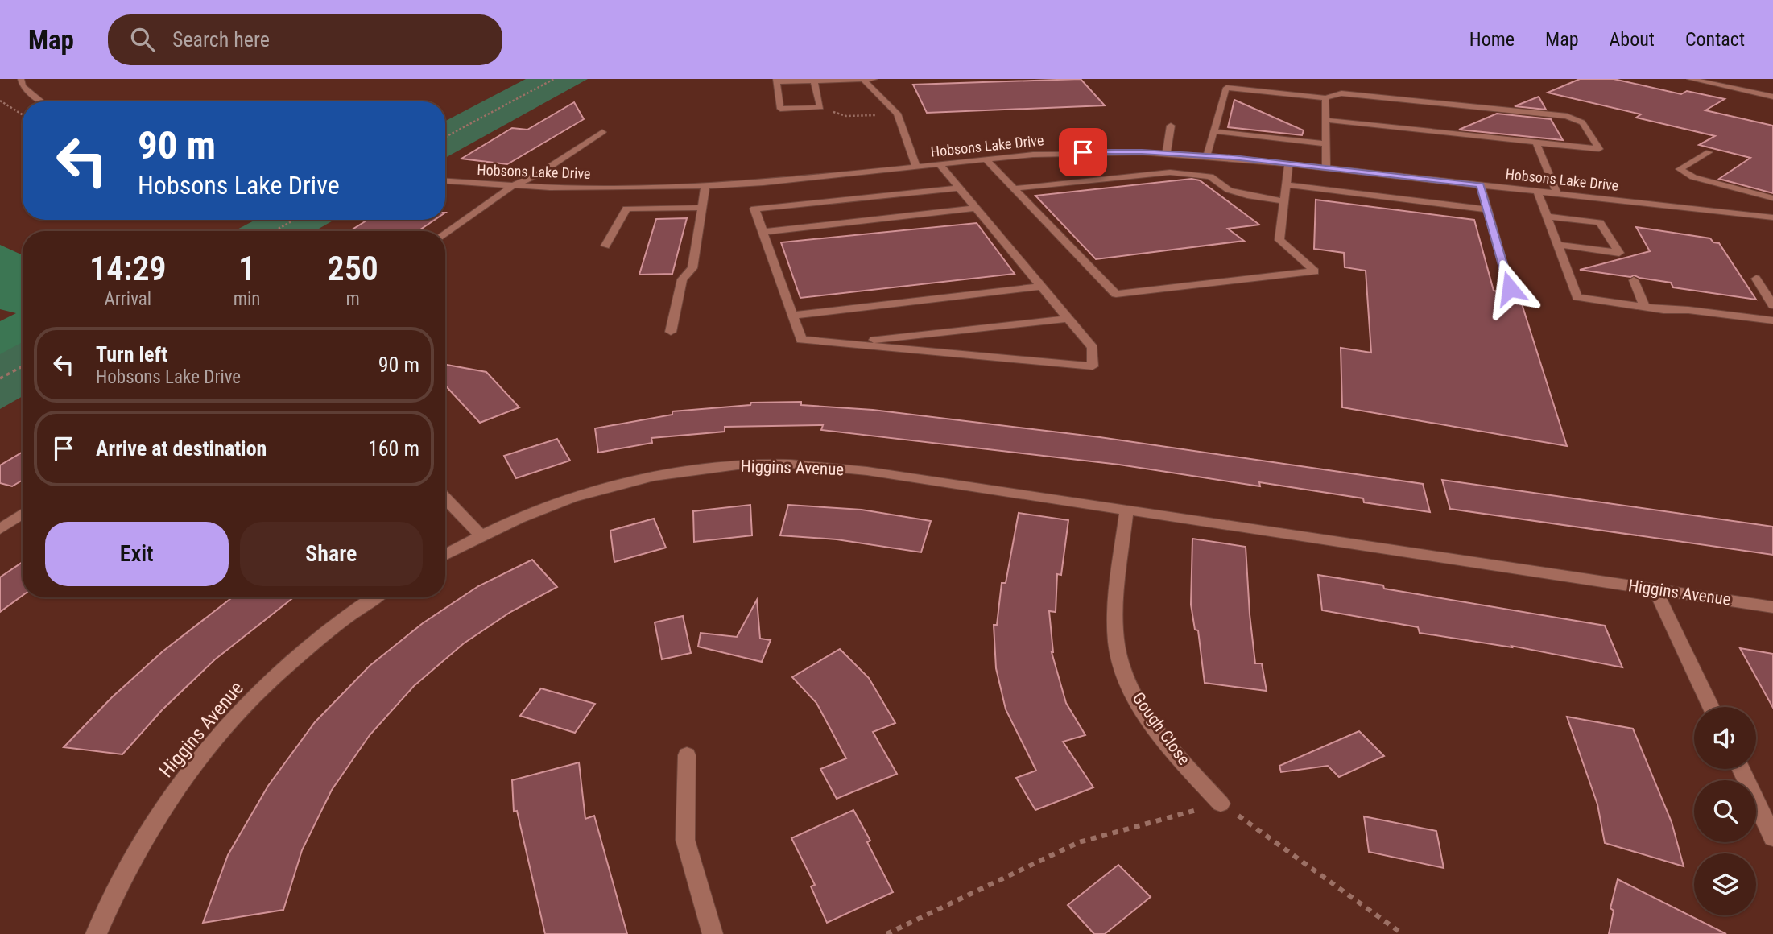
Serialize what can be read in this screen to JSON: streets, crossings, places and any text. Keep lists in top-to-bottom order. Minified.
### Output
{"streets":{"street":["Hobsons Lake Drive","Higgins Avenue","Gough Close"]},"crossings":[["Higgins Avenue","Gough Close"]],"page":{"header":"Map","search":"Search here","nav":["Home","Map","About","Contact"],"turn":["90 m","Hobsons Lake Drive"],"eta":["14:29","Arrival","1","min","250","m"],"list":[{"name":"Turn left","note":"Hobsons Lake Drive","value":"90 m"},{"name":"Arrive at destination","value":"160 m"}],"buttons":["Exit","Share"]}}
